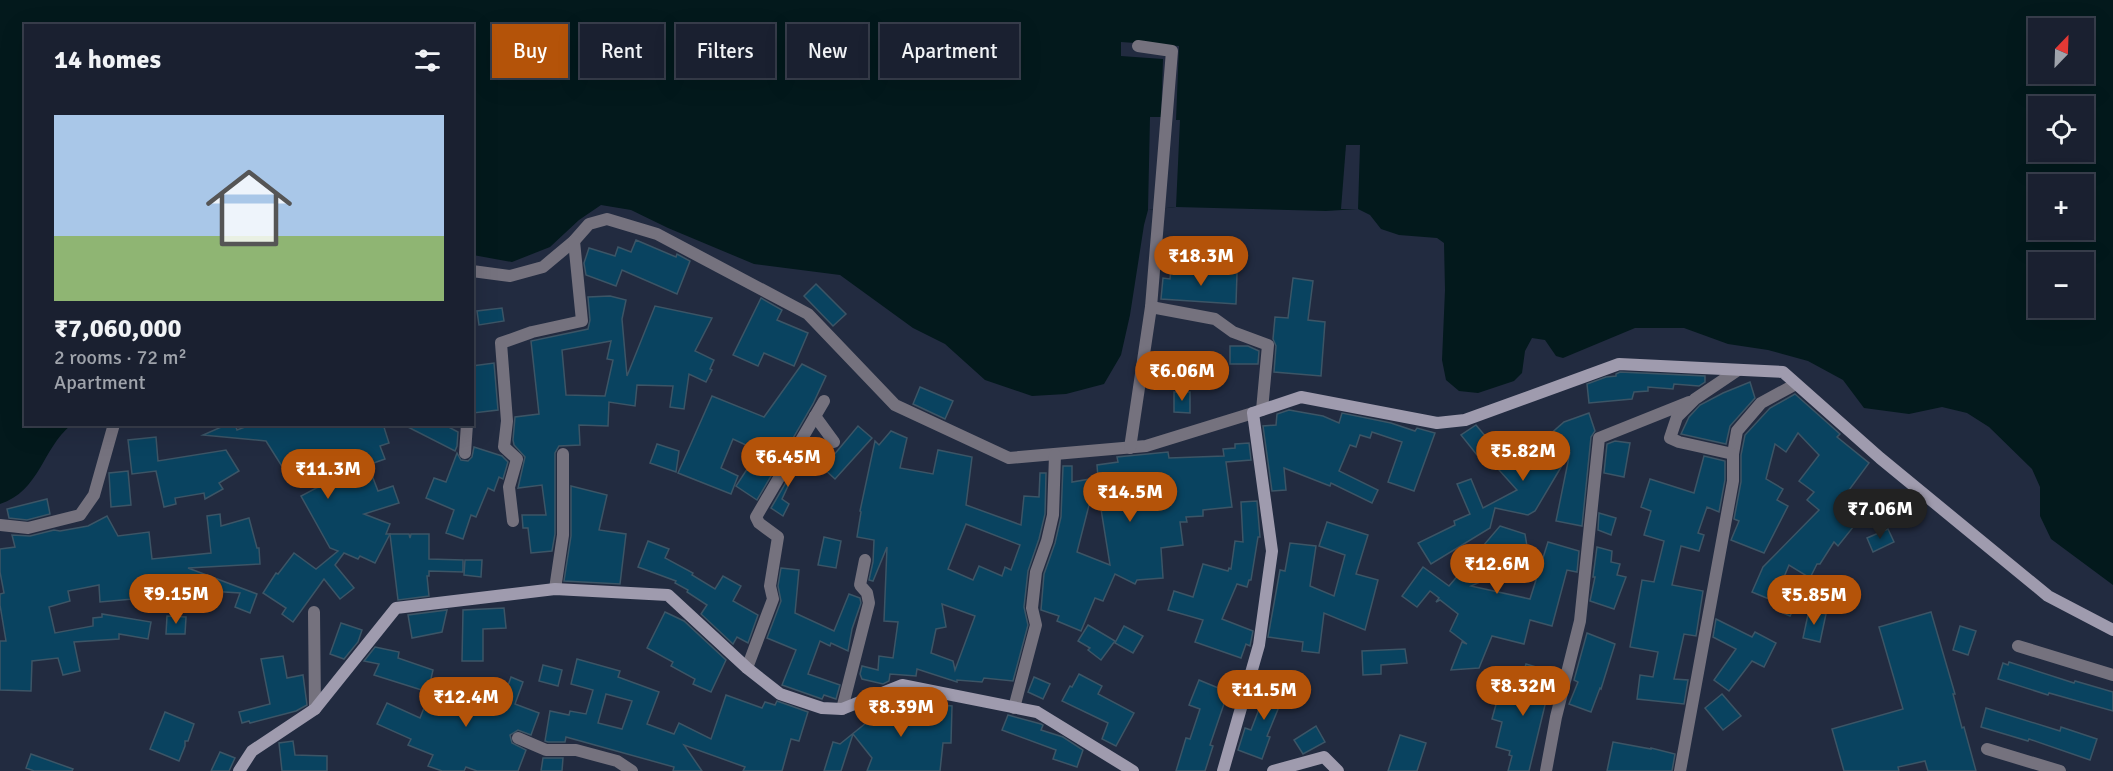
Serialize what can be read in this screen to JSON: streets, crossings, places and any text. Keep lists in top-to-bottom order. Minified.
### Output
{"north":"top right","page":{"map_buttons":["+","−"],"chip":["Buy","Rent","Filters","New","Apartment"],"heading":"14 homes","list":[{"name":"₹7,060,000","note":"2 rooms · 72 m² · Apartment"}],"price":["₹18.3M","₹6.06M","₹5.82M","₹6.45M","₹11.3M","₹14.5M","₹7.06M","₹12.6M","₹9.15M","₹5.85M","₹8.32M","₹11.5M","₹12.4M","₹8.39M"]}}
